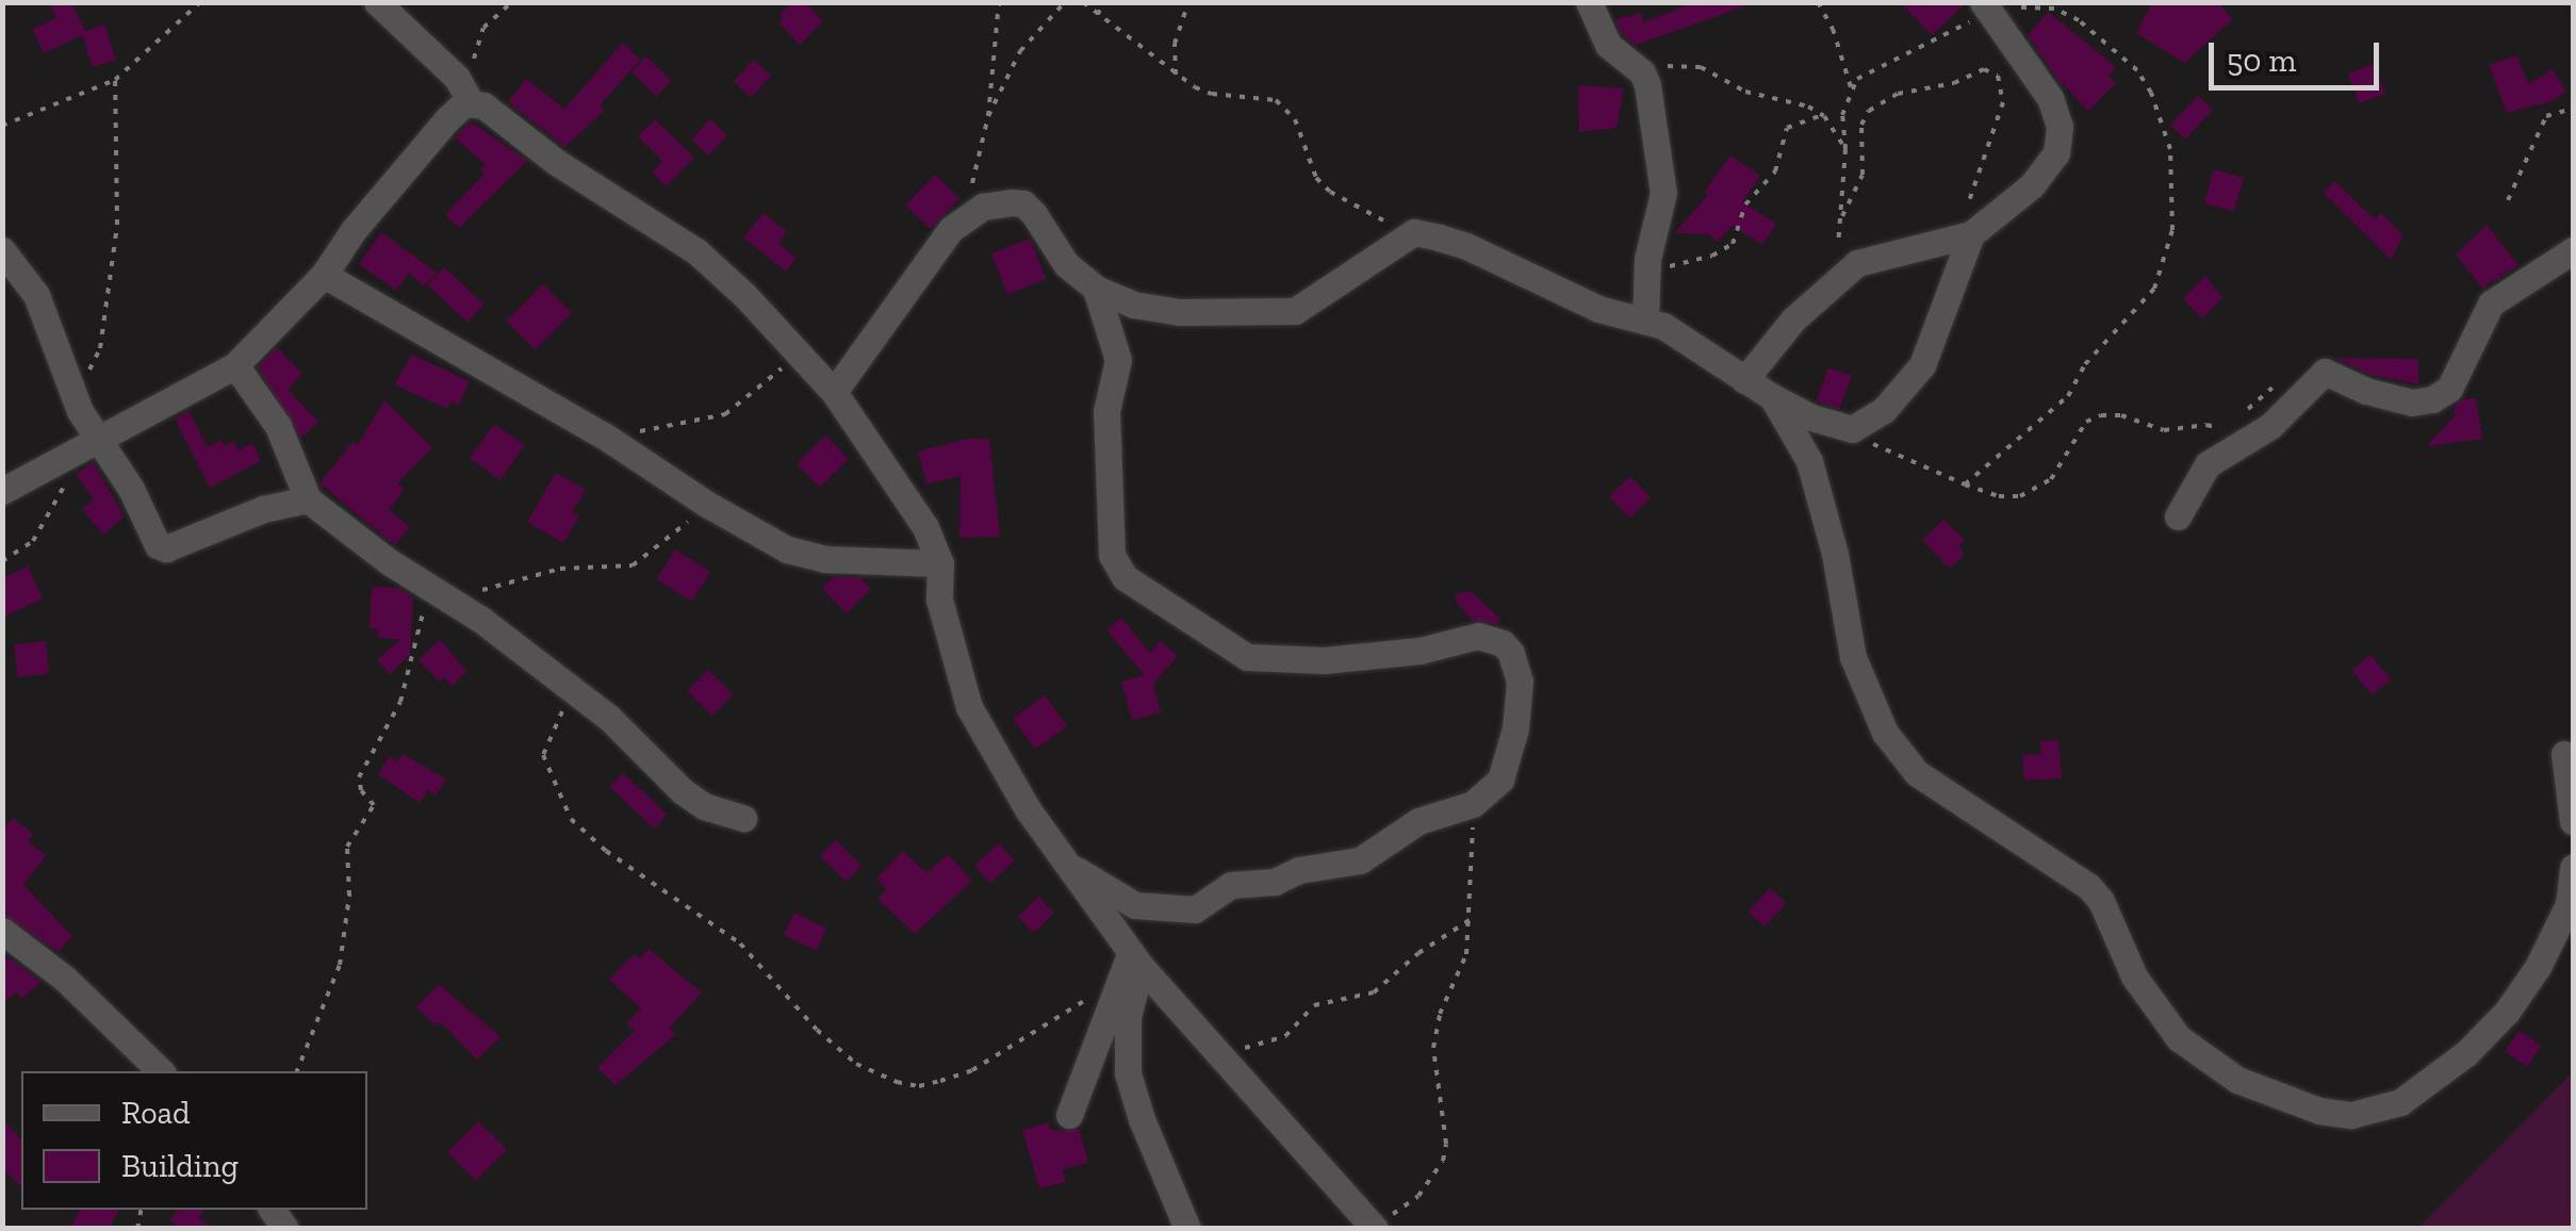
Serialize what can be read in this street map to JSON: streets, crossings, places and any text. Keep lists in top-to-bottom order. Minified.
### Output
{"legend":["Road","Building"],"scale_bar":"50 m"}
